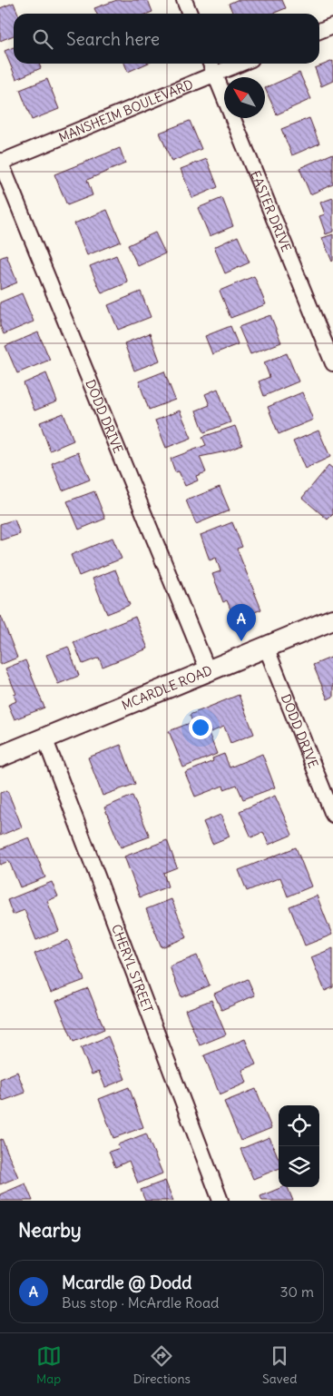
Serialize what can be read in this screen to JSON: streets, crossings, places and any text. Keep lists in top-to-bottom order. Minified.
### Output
{"streets":{"main road":["MCARDLE ROAD"],"street":["MANSHEIM BOULEVARD","EASTER DRIVE","DODD DRIVE","CHERYL STREET"]},"crossings":[["MANSHEIM BOULEVARD","EASTER DRIVE"],["MANSHEIM BOULEVARD","DODD DRIVE"],["DODD DRIVE","MCARDLE ROAD"],["MCARDLE ROAD","CHERYL STREET"]],"north":"top left","page":{"search":"Search here","pins":"A","heading":"Nearby","list":[{"mark":"A","name":"Mcardle @ Dodd","note":"Bus stop · McArdle Road","value":"30 m"}],"nav":["Map","Directions","Saved"]}}
